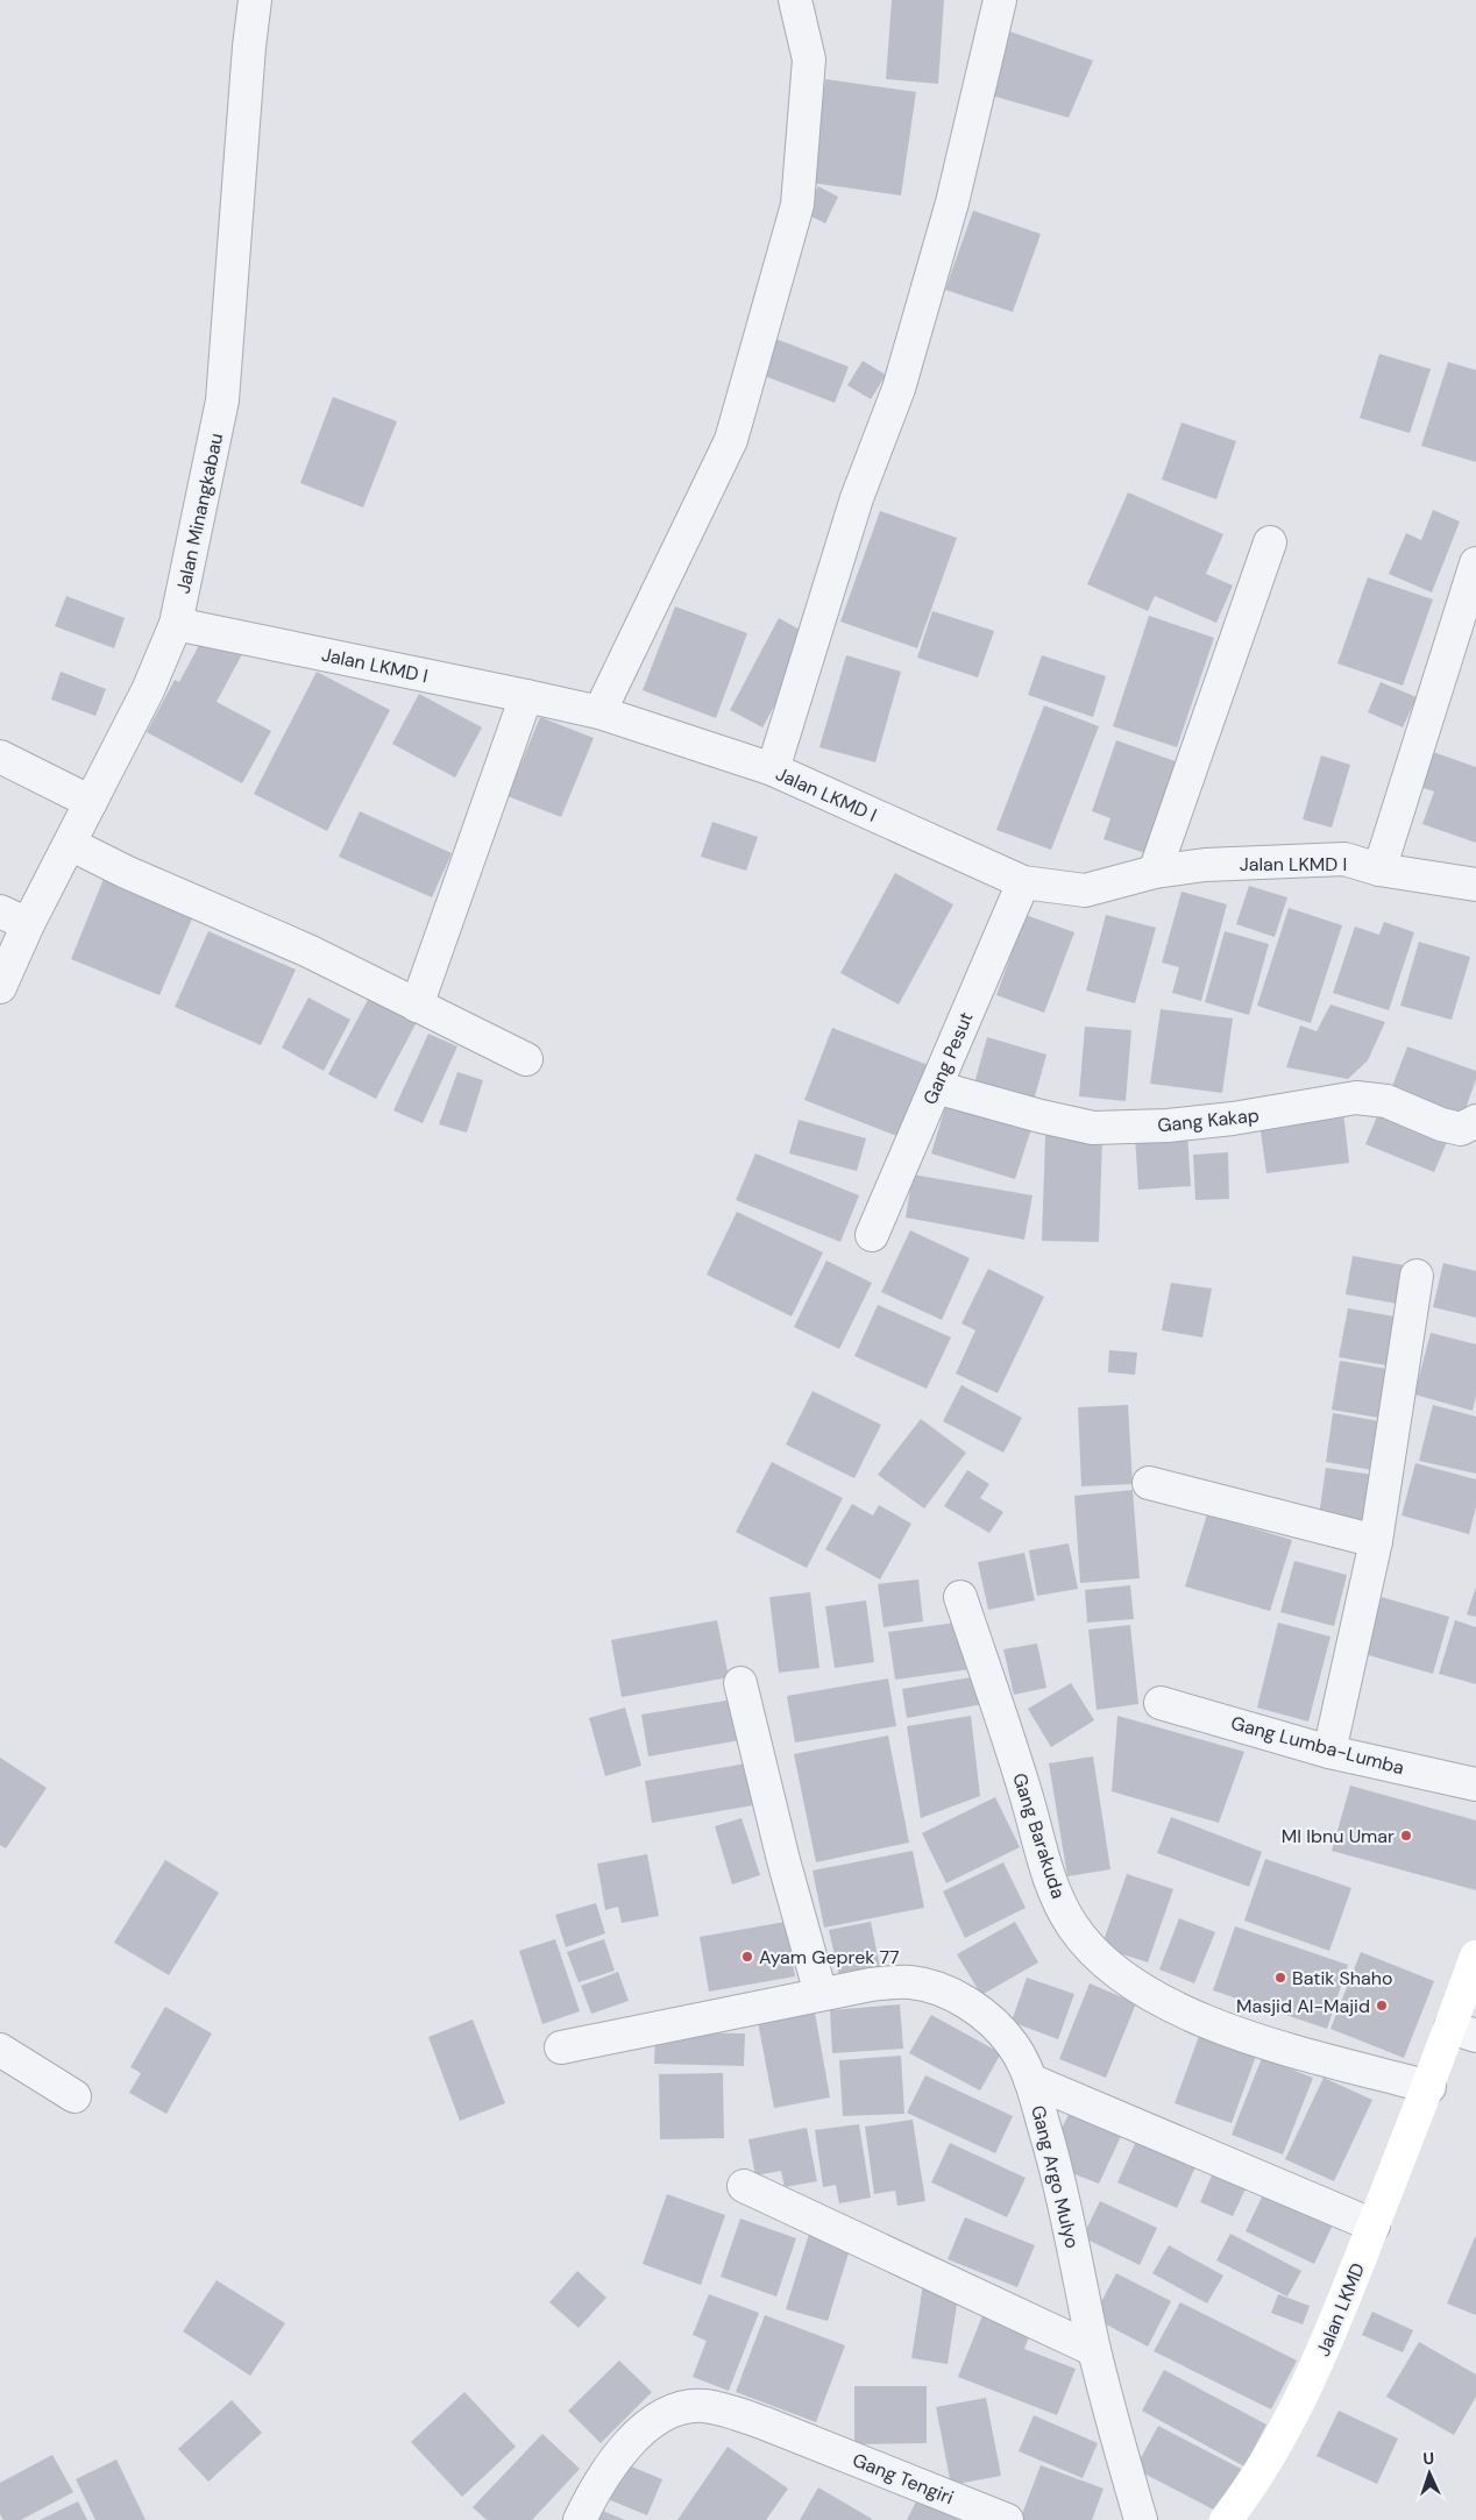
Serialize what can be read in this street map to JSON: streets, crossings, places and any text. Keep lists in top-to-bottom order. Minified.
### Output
{"streets":{"street":["Jalan Minangkabau","Jalan LKMD I","Gang Pesut","Gang Kakap","Gang Lumba-Lumba","Gang Barakuda","Gang Argo Mulyo","Jalan LKMD","Gang Tengiri"]},"crossings":[["Jalan Minangkabau","Jalan LKMD I"],["Jalan LKMD I","Gang Pesut"],["Gang Pesut","Gang Kakap"],["Gang Barakuda","Jalan LKMD"]],"places":["MI Ibnu Umar","Ayam Geprek 77","Batik Shaho","Masjid Al-Majid"],"north":"top"}
